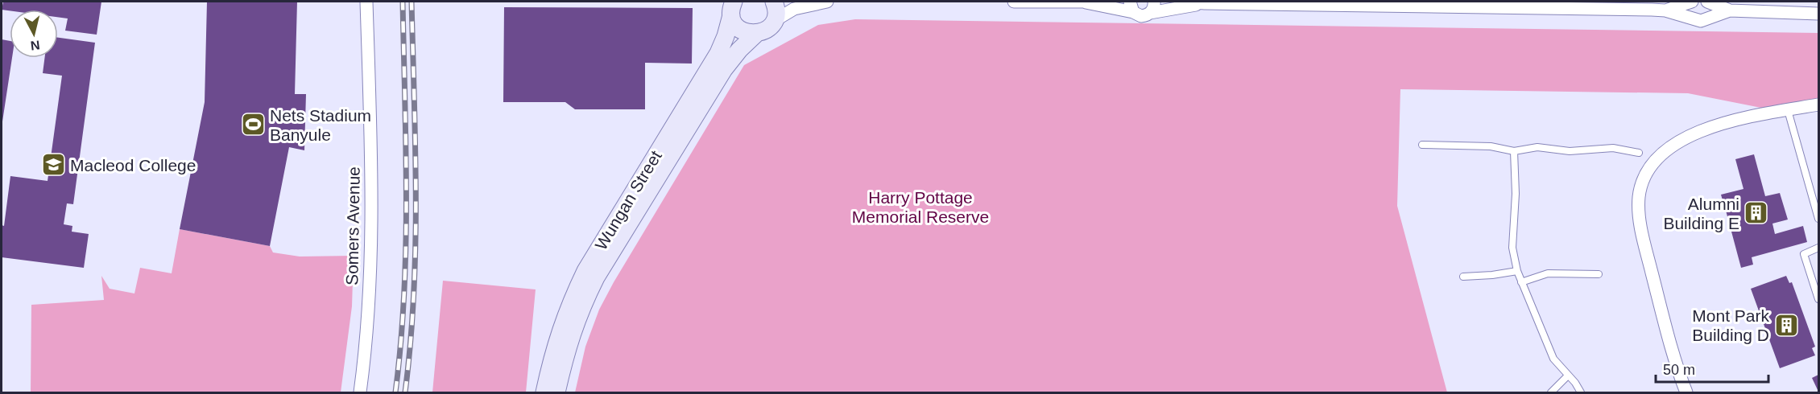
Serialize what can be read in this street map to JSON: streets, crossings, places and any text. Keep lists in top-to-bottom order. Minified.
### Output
{"streets":{"street":["Wungan Street","Somers Avenue"]},"parks":["Harry Pottage Memorial Reserve"],"places":{"sports":["Nets Stadium Banyule"],"school or university":["Macleod College"],"building":["Alumni Building E","Mont Park Building D"]},"scale_bar":"50 m","north":"bottom"}
